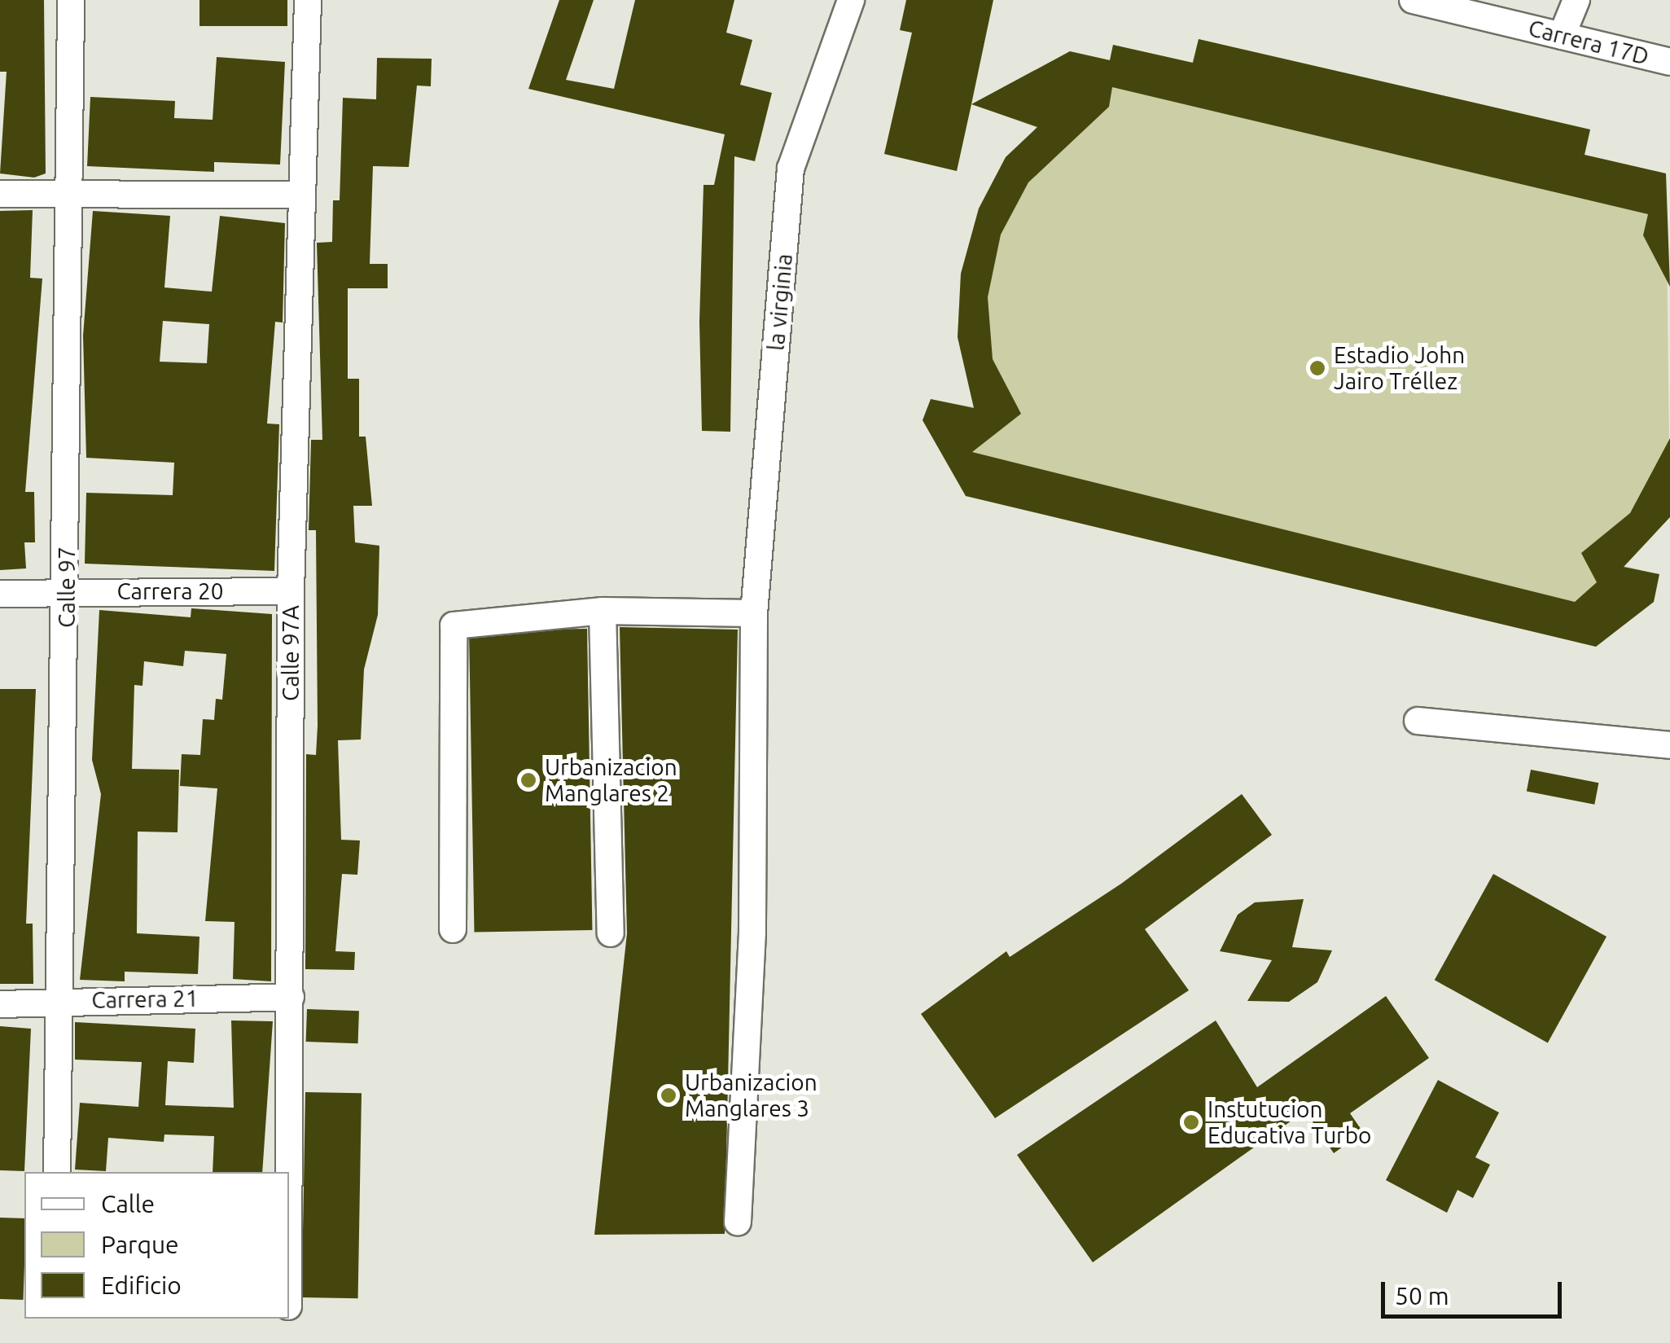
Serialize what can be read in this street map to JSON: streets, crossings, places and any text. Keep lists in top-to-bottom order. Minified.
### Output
{"streets":{"street":["Carrera 17D","la virginia","Calle 97","Carrera 20","Calle 97A","Carrera 21"]},"crossings":[["Calle 97","Carrera 20"],["Calle 97","Carrera 21"],["Carrera 20","Calle 97A"],["Calle 97A","Carrera 21"]],"places":["Estadio John Jairo Tréllez","Urbanizacion Manglares 2","Urbanizacion Manglares 3","Instutucion Educativa Turbo"],"legend":["Calle","Parque","Edificio"],"scale_bar":"50 m"}
